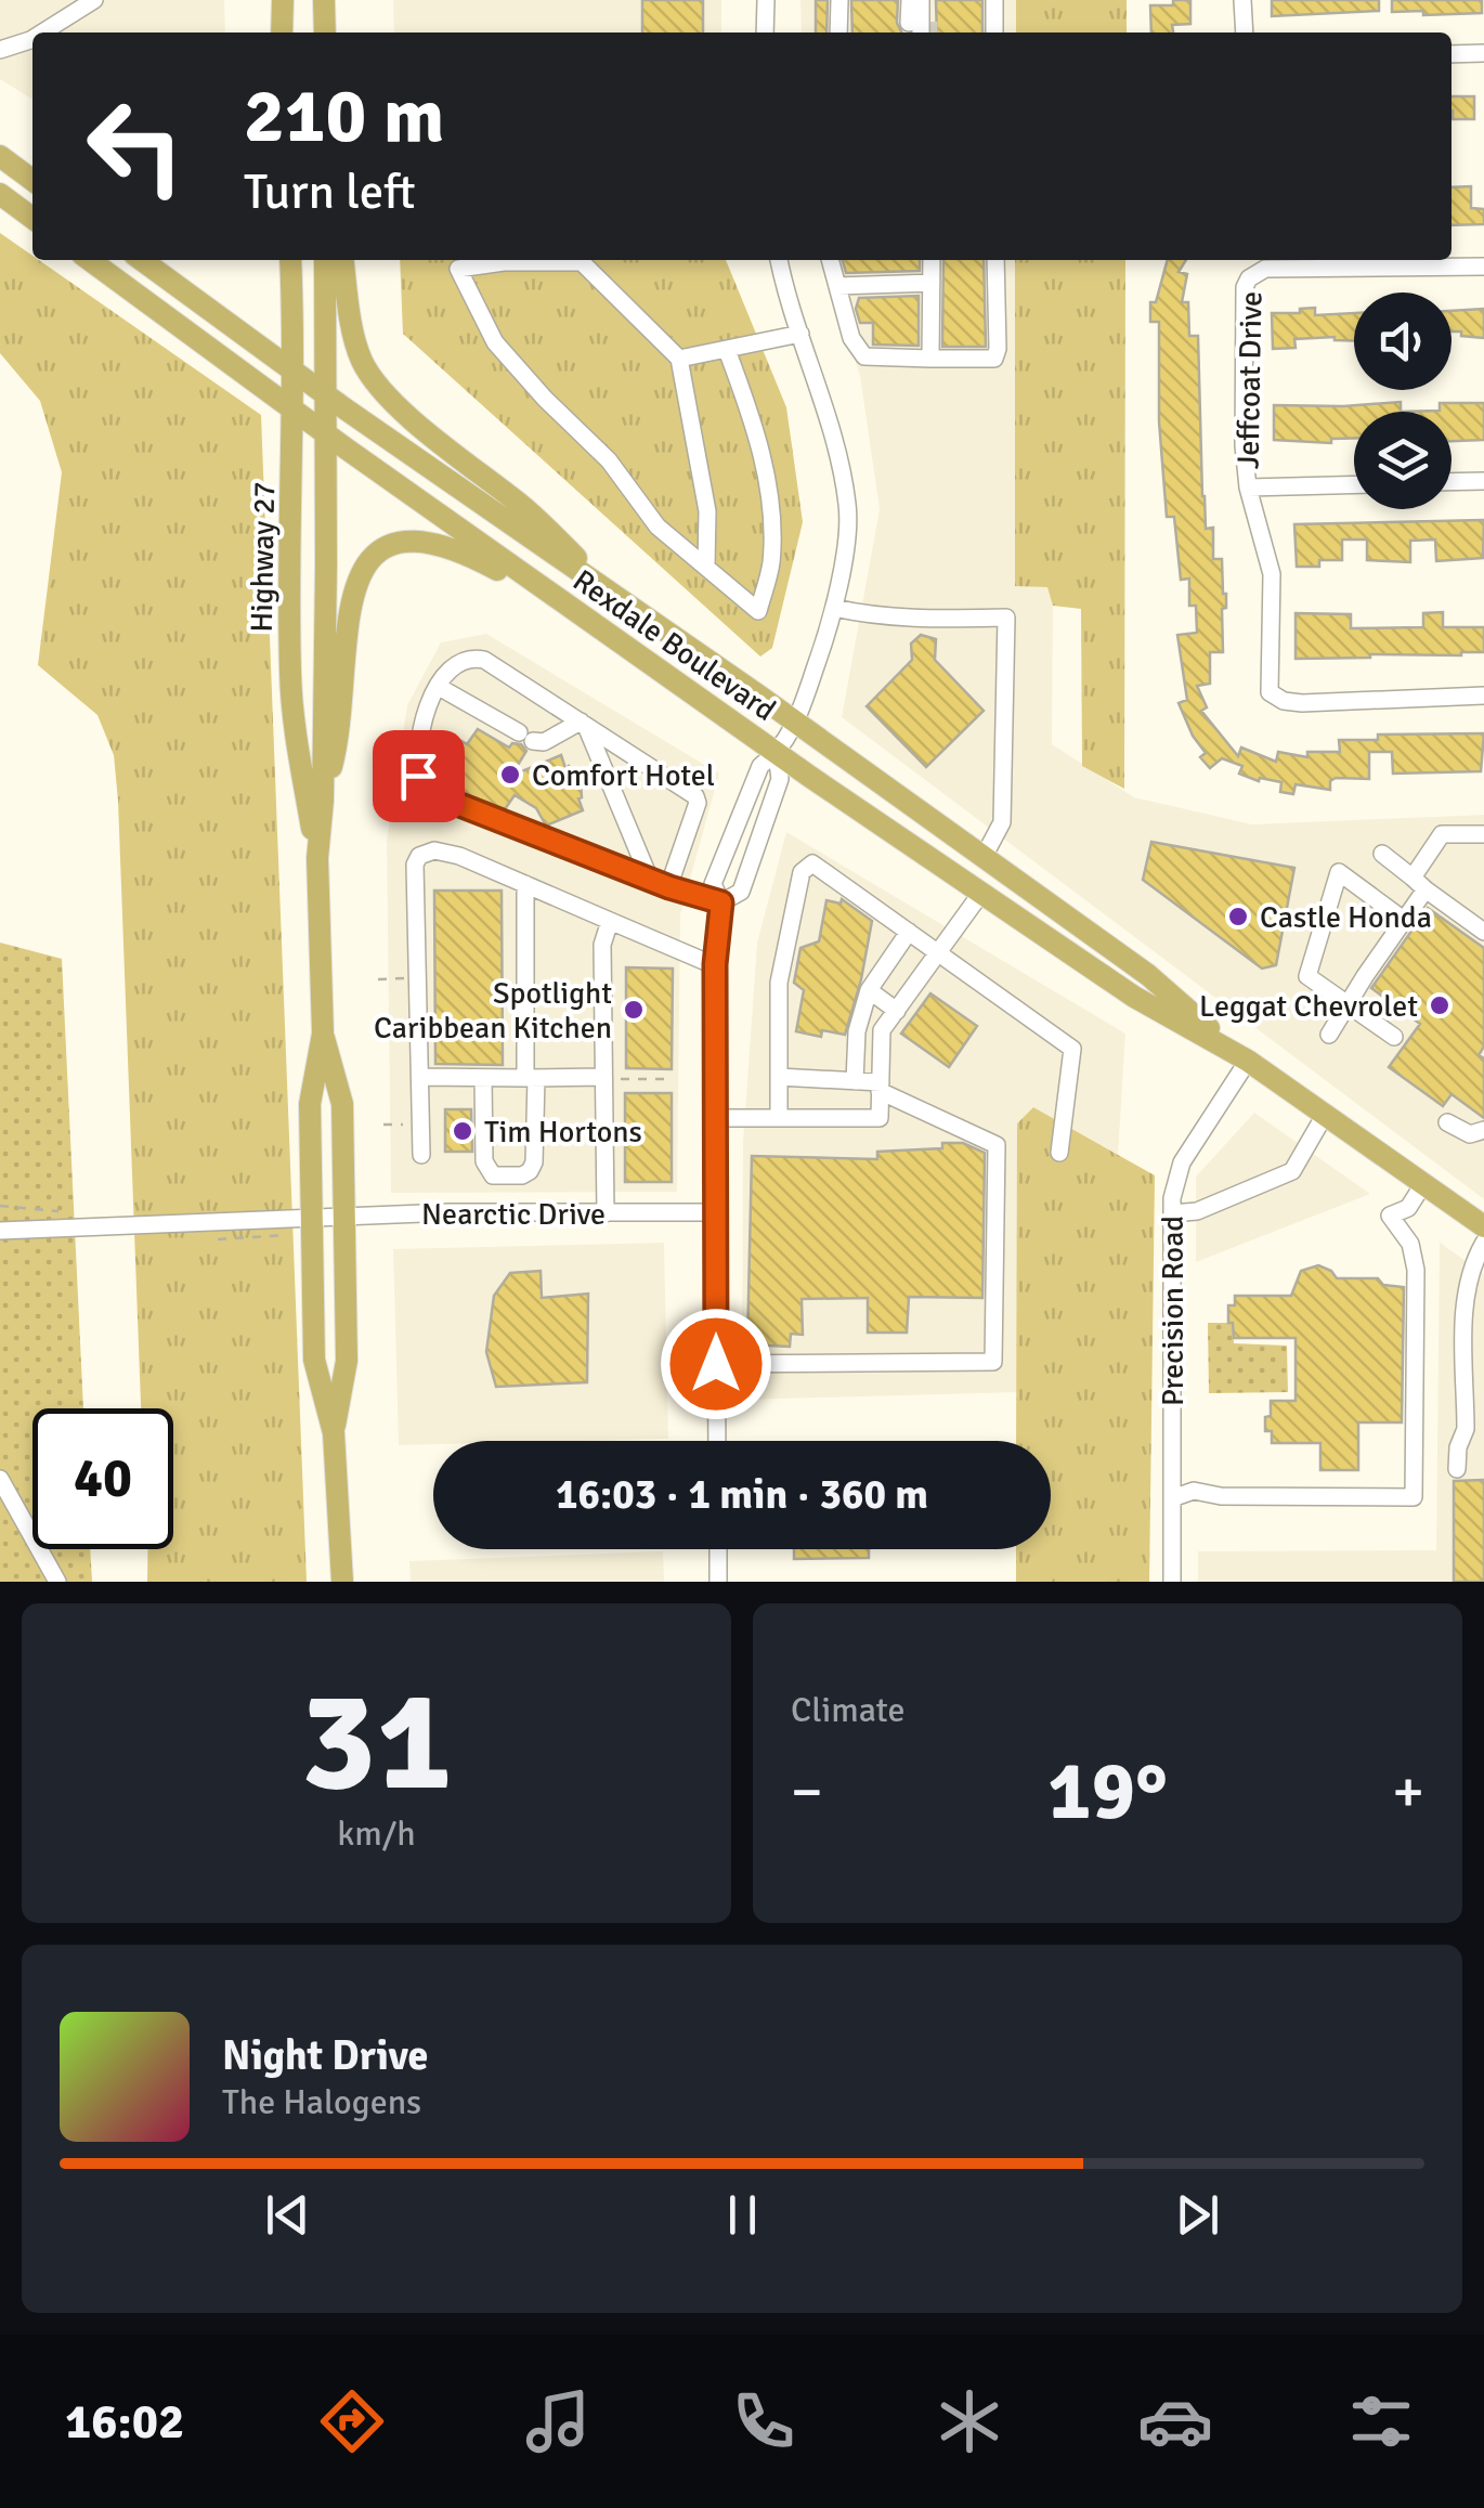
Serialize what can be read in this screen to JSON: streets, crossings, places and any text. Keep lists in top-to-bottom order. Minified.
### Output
{"streets":{"main road":["Highway 27","Rexdale Boulevard"],"street":["Jeffcoat Drive","Nearctic Drive","Precision Road"]},"crossings":[["Highway 27","Rexdale Boulevard"],["Highway 27","Nearctic Drive"],["Rexdale Boulevard","Precision Road"]],"places":["Comfort Hotel","Castle Honda","Leggat Chevrolet","Spotlight Caribbean Kitchen","Tim Hortons"],"page":{"turn":["210 m","Turn left"],"limit":"40","trip":"16:03 · 1 min · 360 m","tile":[["31","km/h"],"Climate"],"heat":["−","19°","+"],"song":["Night Drive","The Halogens"],"tabs":"16:02"}}
